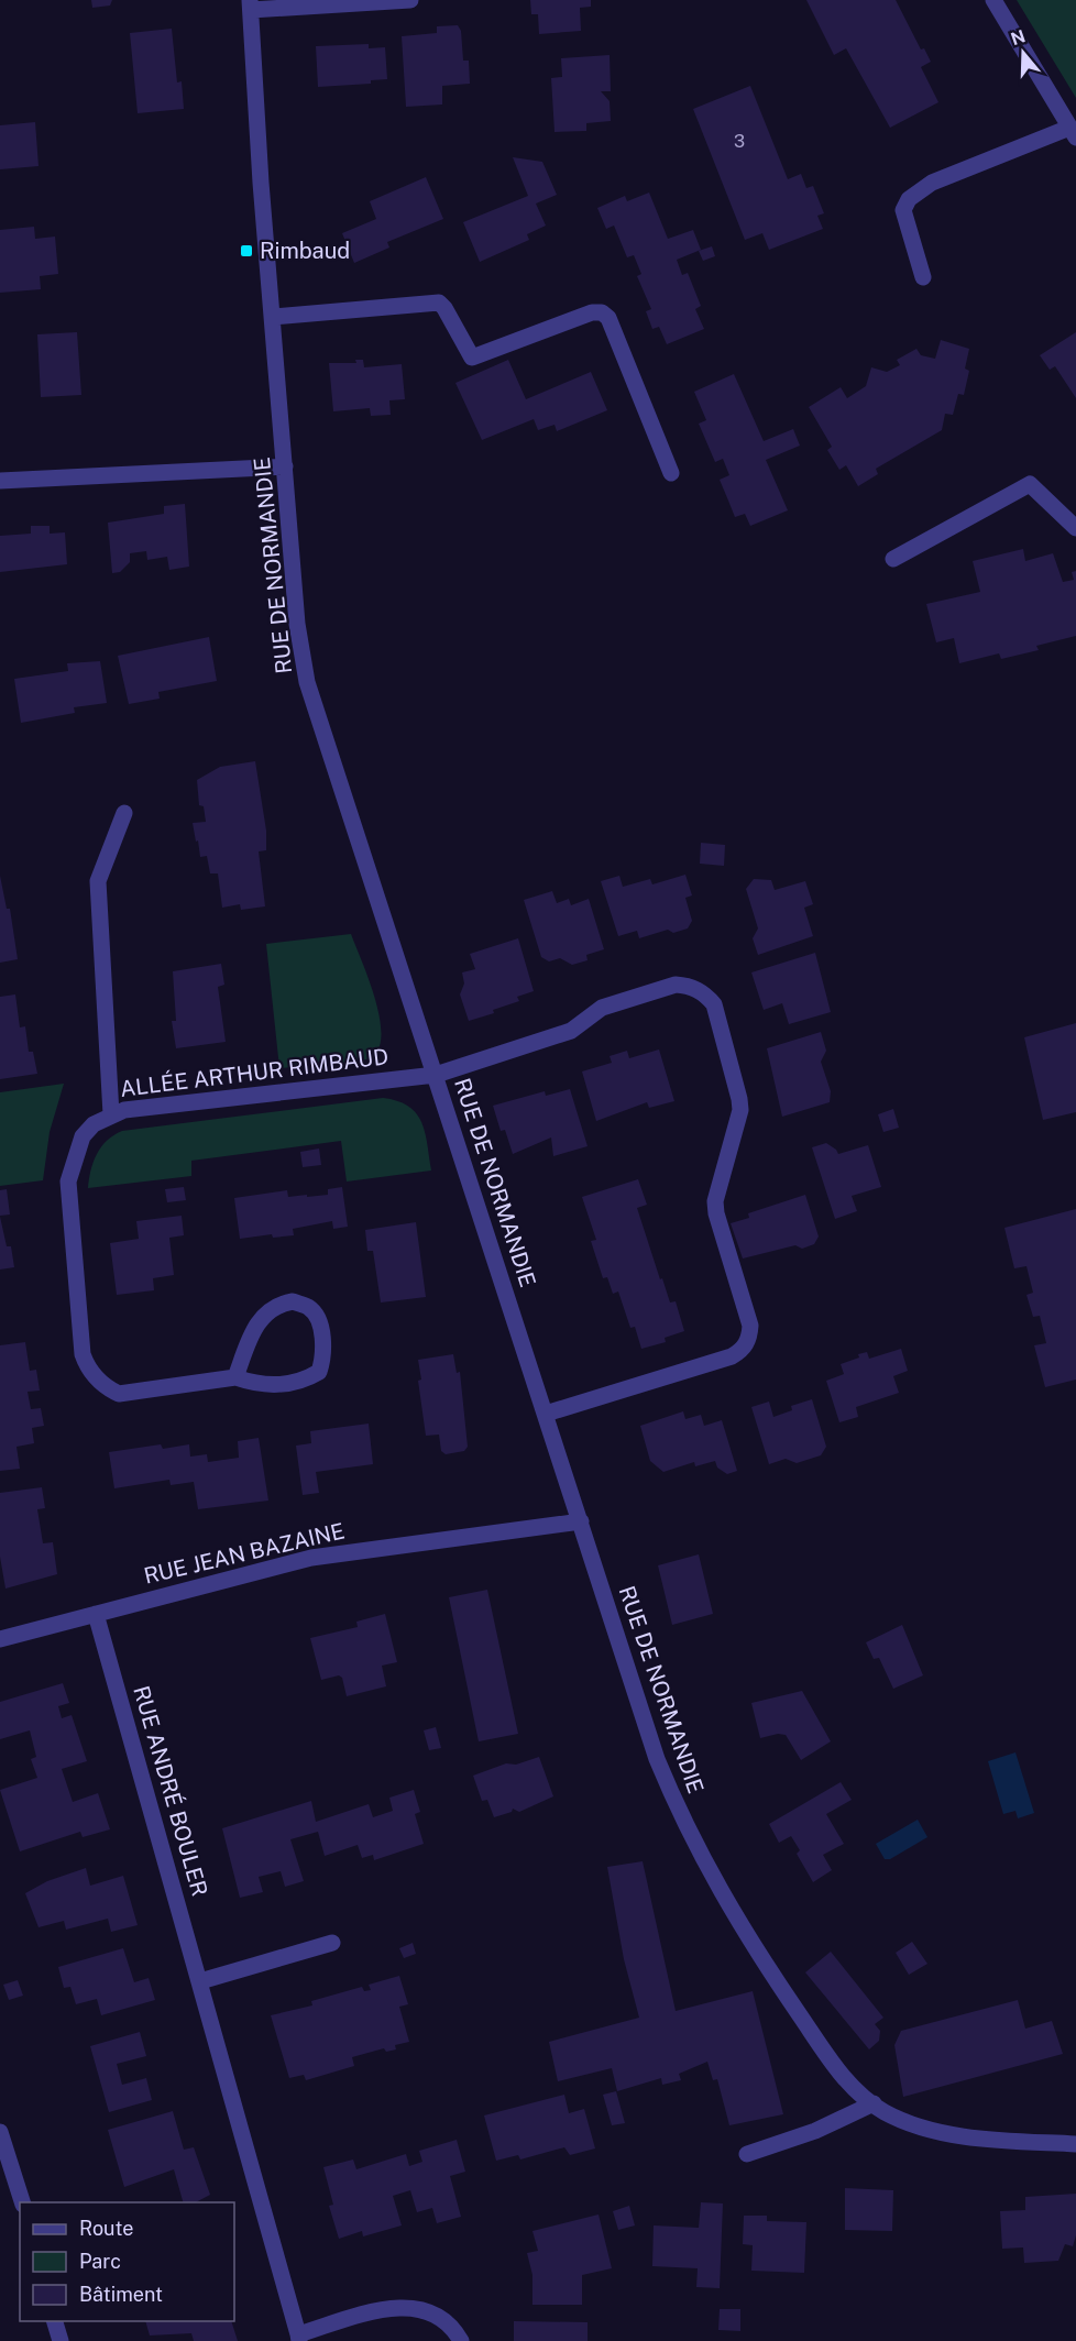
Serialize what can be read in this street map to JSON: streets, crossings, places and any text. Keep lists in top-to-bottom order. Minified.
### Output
{"streets":{"street":["RUE DE NORMANDIE","ALLÉE ARTHUR RIMBAUD","RUE JEAN BAZAINE","RUE ANDRÉ BOULER"]},"crossings":[["RUE DE NORMANDIE","ALLÉE ARTHUR RIMBAUD"],["RUE DE NORMANDIE","RUE JEAN BAZAINE"],["RUE JEAN BAZAINE","RUE ANDRÉ BOULER"]],"places":{"transit":["Rimbaud"]},"house_numbers":["3"],"legend":["Route","Parc","Bâtiment"],"north":"top"}
